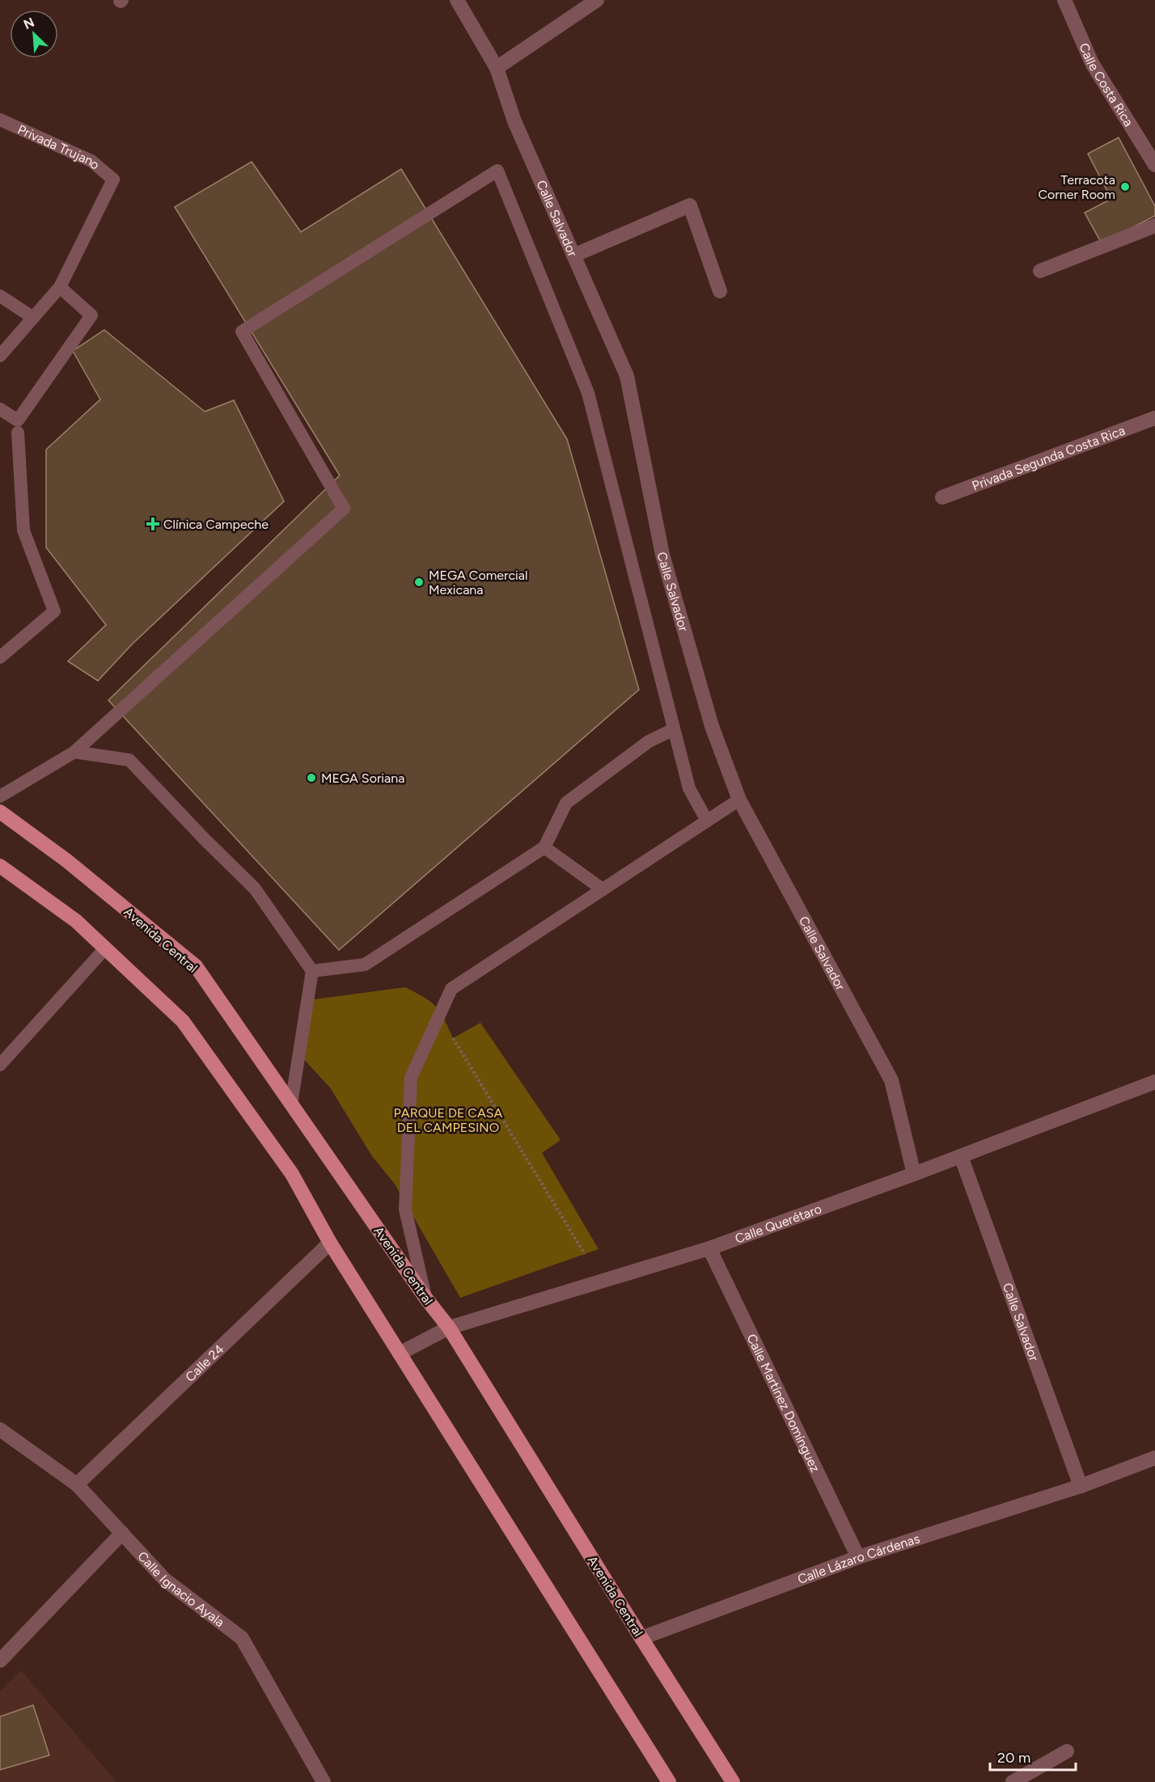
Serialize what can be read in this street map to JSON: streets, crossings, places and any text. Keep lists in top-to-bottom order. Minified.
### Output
{"streets":{"main road":["Avenida Central"],"street":["Calle Costa Rica","Calle Salvador","Privada Segunda Costa Rica","Calle Querétaro","Calle 24","Calle Martínez Domínguez","Calle Lázaro Cárdenas","Calle Ignacio Ayala"],"lane":["Privada Trujano"]},"crossings":[["Calle Salvador","Calle Querétaro"],["Calle Salvador","Calle Lázaro Cárdenas"],["Avenida Central","Calle Querétaro"],["Avenida Central","Calle Lázaro Cárdenas"],["Calle Querétaro","Calle Martínez Domínguez"],["Calle 24","Calle Ignacio Ayala"],["Calle Martínez Domínguez","Calle Lázaro Cárdenas"]],"parks":["PARQUE DE CASA DEL CAMPESINO"],"places":{"other":["Terracota Corner Room","MEGA Comercial Mexicana","MEGA Soriana"],"health":["Clínica Campeche"]},"scale_bar":"20 m","north":"top left"}
